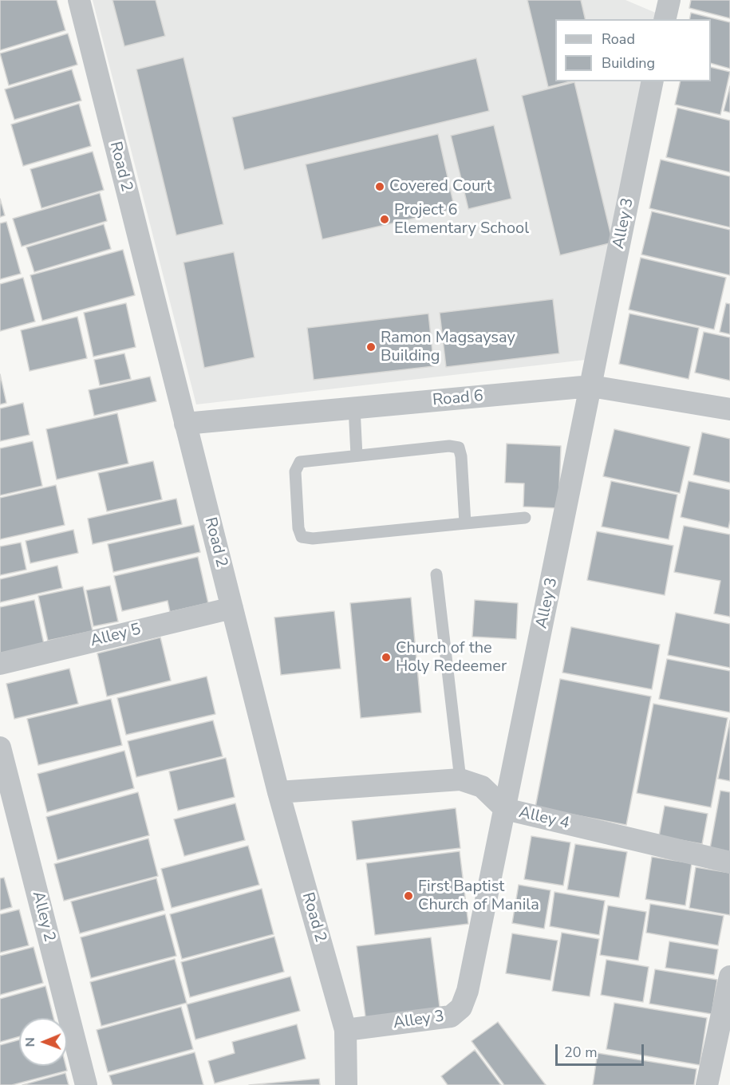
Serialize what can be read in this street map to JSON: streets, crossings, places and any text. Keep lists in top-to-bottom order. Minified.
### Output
{"streets":{"street":["Road 2","Alley 3","Road 6","Alley 5","Alley 4","Alley 2"]},"crossings":[["Road 2","Alley 3"],["Road 2","Road 6"],["Road 2","Alley 5"],["Road 2","Alley 4"],["Alley 3","Road 6"],["Alley 3","Alley 4"]],"places":["Covered Court","Project 6 Elementary School","Ramon Magsaysay Building","Church of the Holy Redeemer","First Baptist Church of Manila"],"legend":["Road","Building"],"scale_bar":"20 m","north":"left"}
